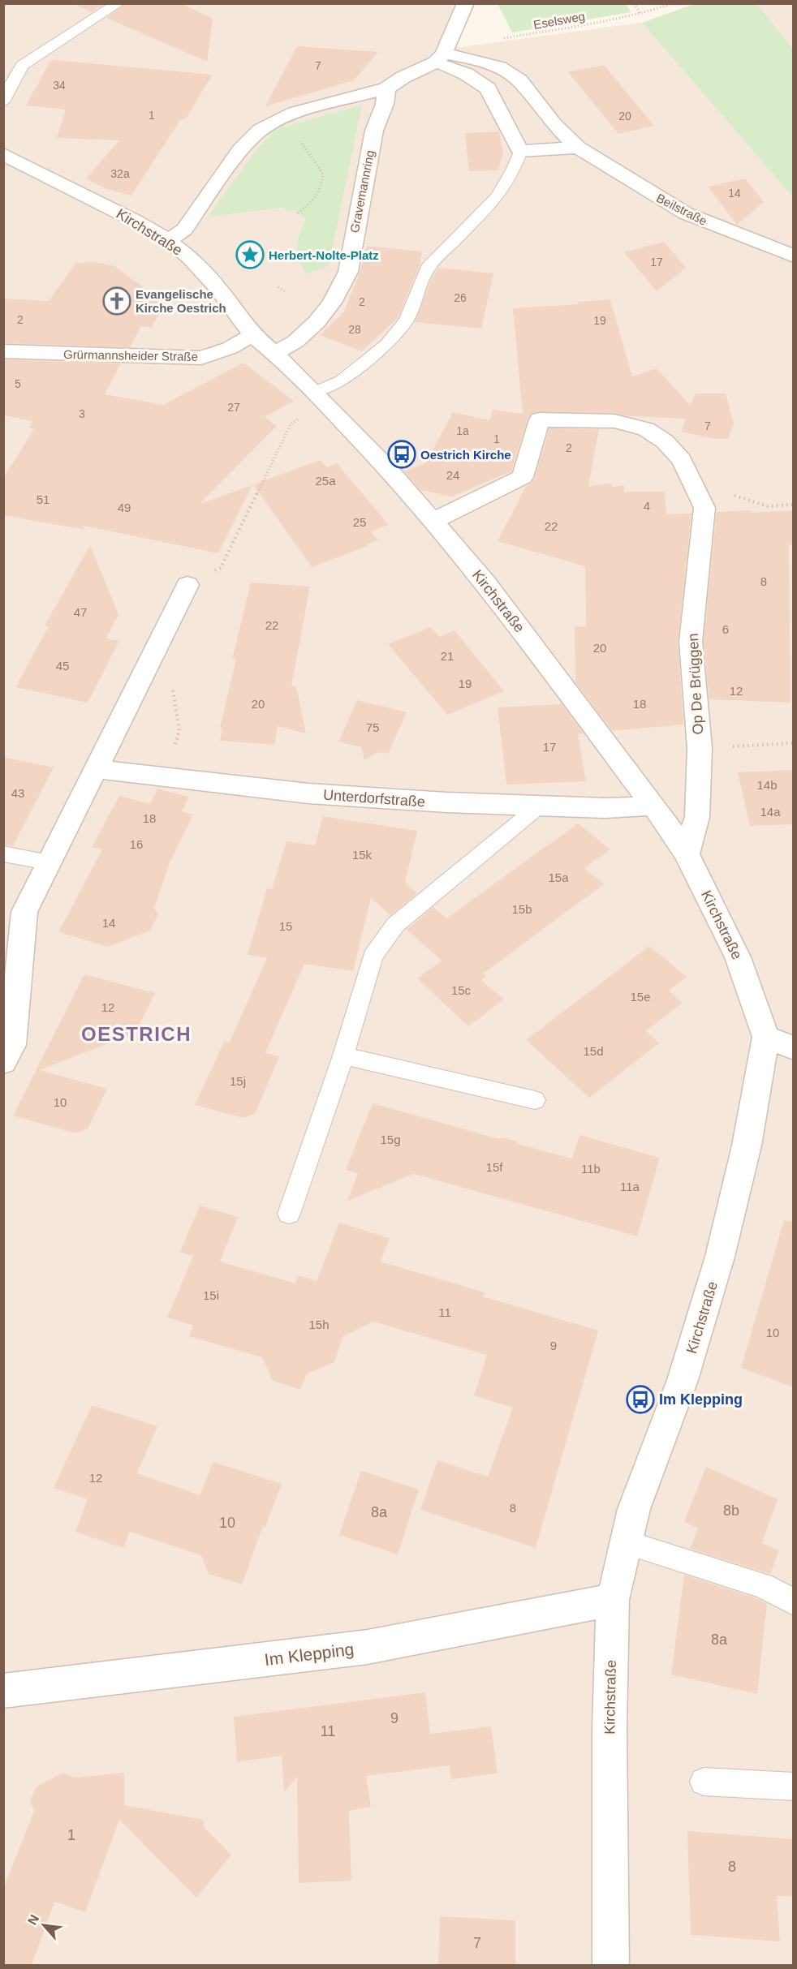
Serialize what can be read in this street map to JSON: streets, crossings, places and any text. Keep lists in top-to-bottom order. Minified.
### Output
{"streets":{"street":["Gravemannring","Beilstraße","Kirchstraße","Grürmannsheider Straße","Op De Brüggen","Unterdorfstraße","Im Klepping"],"path":["Eselsweg"]},"crossings":[["Eselsweg","Beilstraße"],["Gravemannring","Kirchstraße"],["Kirchstraße","Grürmannsheider Straße"],["Kirchstraße","Op De Brüggen"],["Kirchstraße","Unterdorfstraße"],["Kirchstraße","Im Klepping"]],"districts":["OESTRICH"],"places":{"place":["Herbert-Nolte-Platz"],"church":["Evangelische Kirche Oestrich"],"bus stop":["Oestrich Kirche","Im Klepping"]},"house_numbers":["7","34","1","20","32a","14","17","26","2","2","19","28","5","27","3","7","1a","1","2","24","25a","51","4","49","25","22","8","47","22","6","20","21","45","19","12","20","18","75","17","14b","43","14a","18","16","15k","15a","15b","14","15","15c","15e","12","15d","15j","10","15g","15f","11b","11a","15i","11","15h","10","9","12","8","8b","8a","10","8a","9","11","1","8","7"],"north":"top left"}
